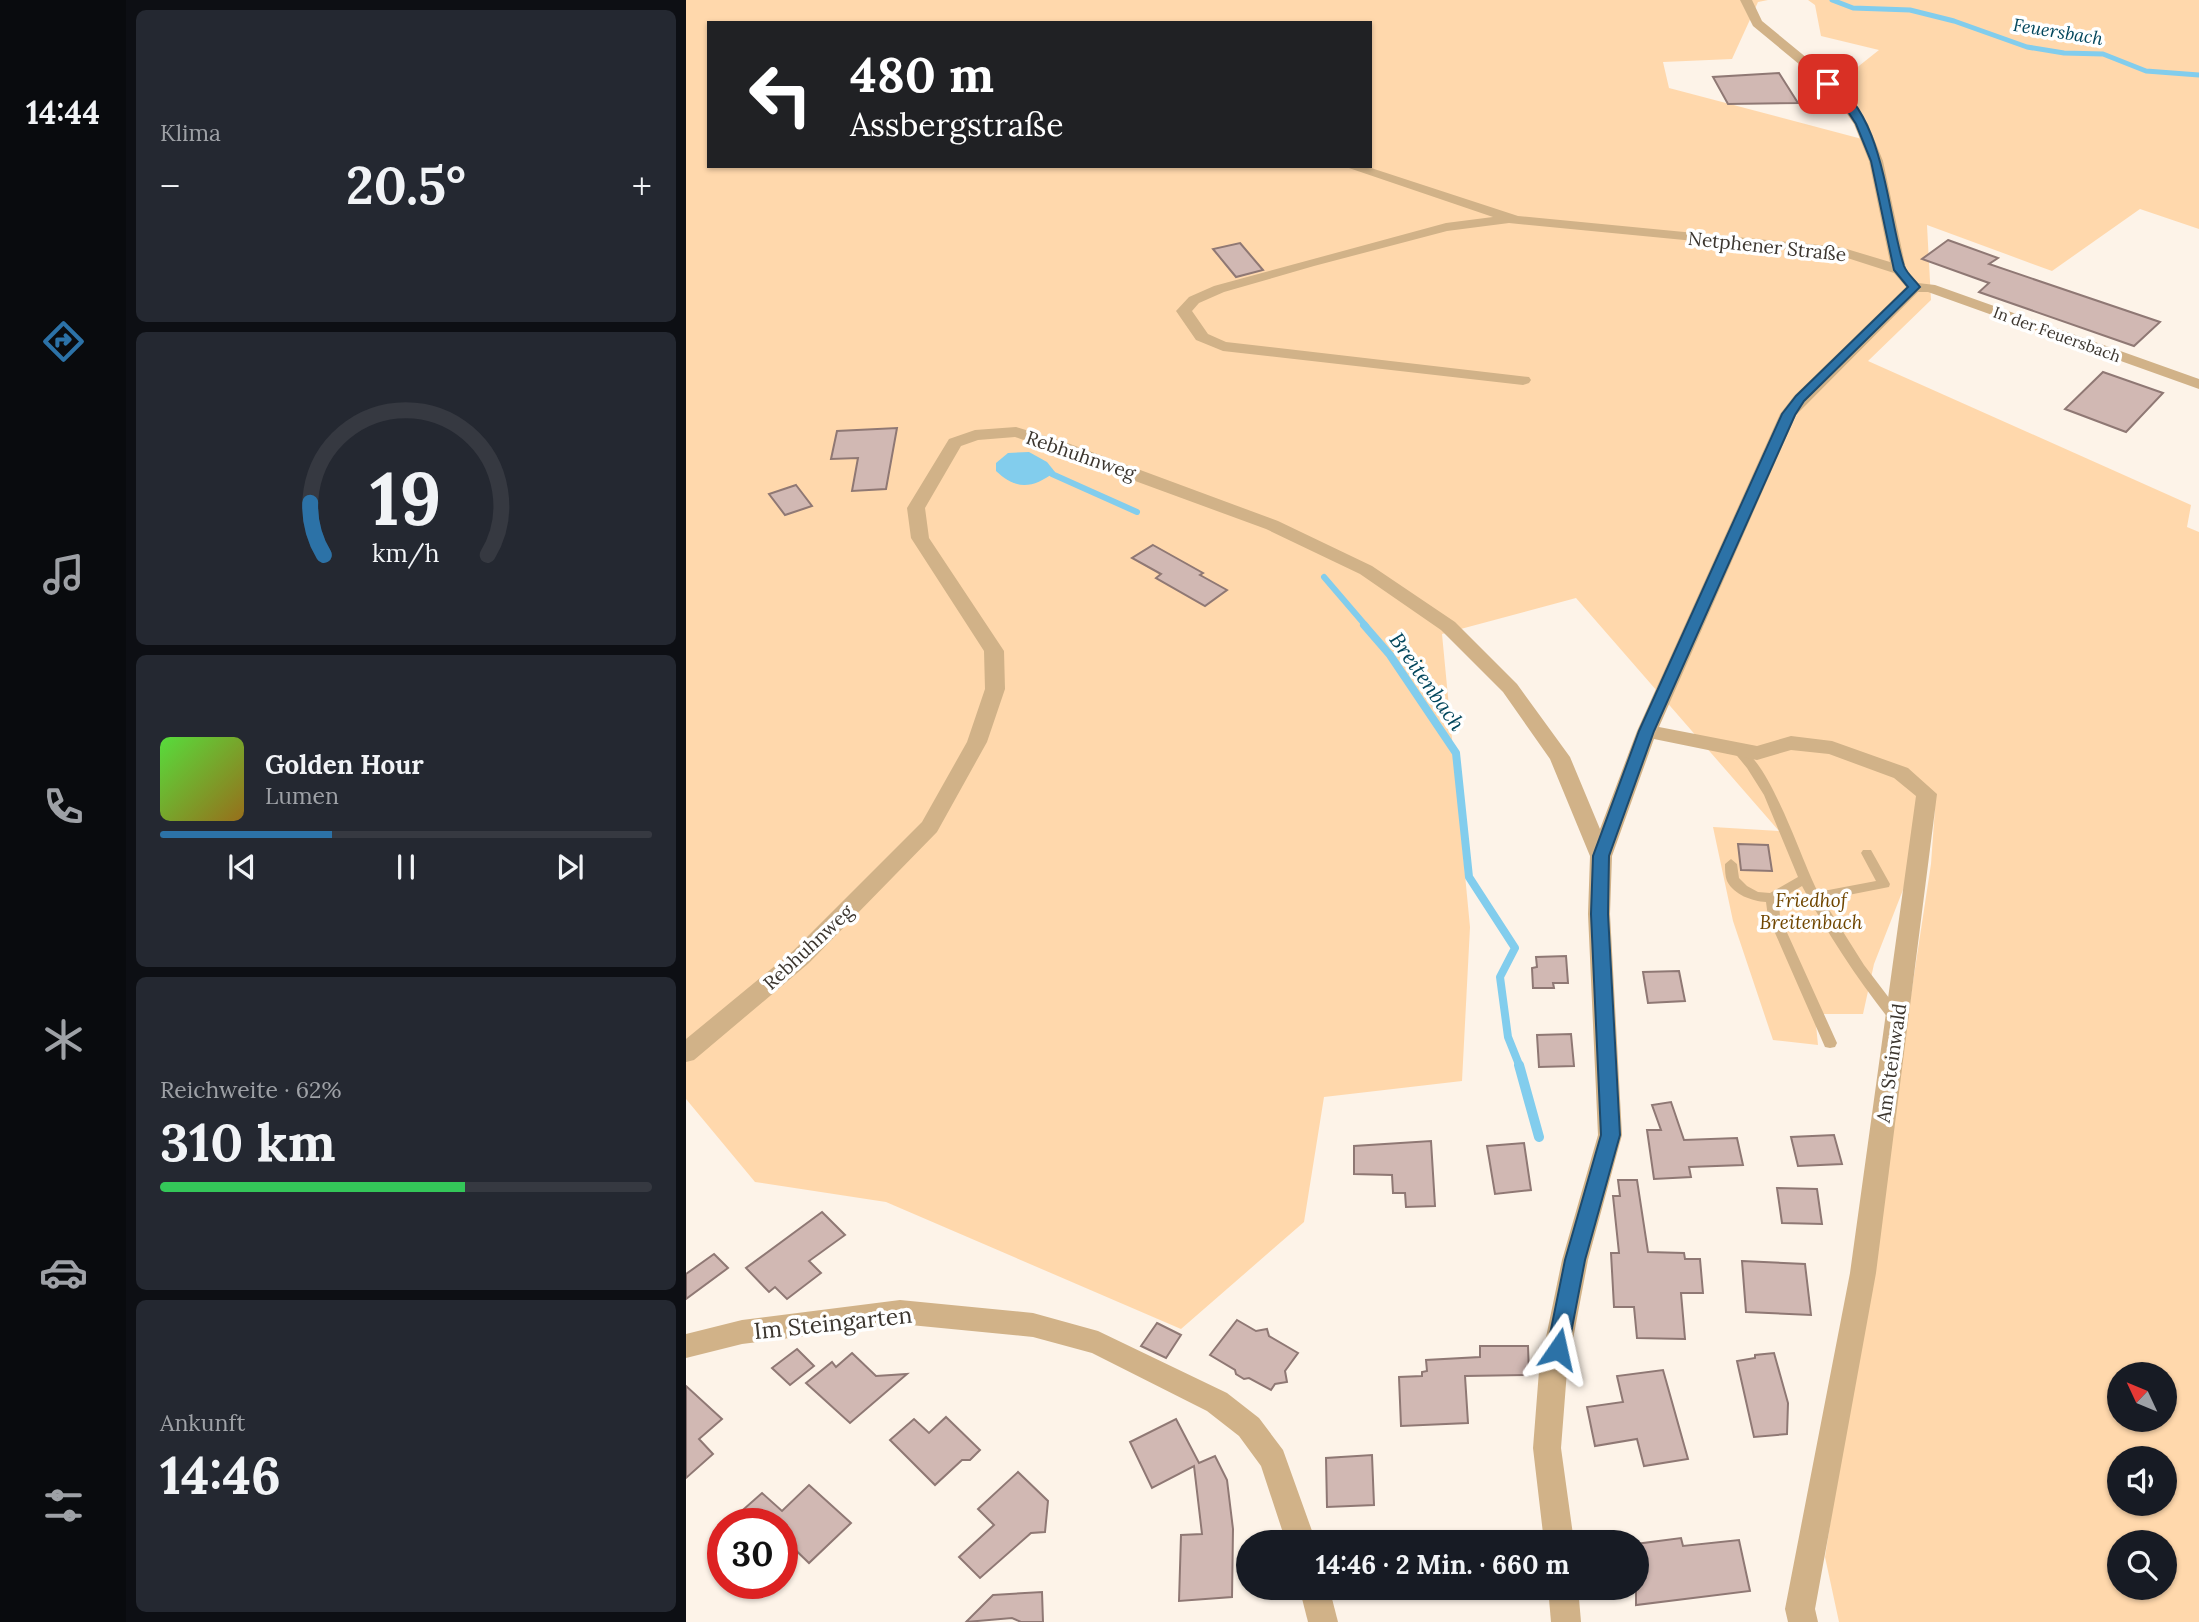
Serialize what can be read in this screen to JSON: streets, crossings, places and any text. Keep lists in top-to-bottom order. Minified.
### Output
{"streets":{"street":["Netphener Straße","In der Feuersbach","Rebhuhnweg","Am Steinwald","Im Steingarten"]},"water":["Feuersbach","Breitenbach"],"parks":["Friedhof Breitenbach"],"north":"top left","page":{"tabs":"14:44","tile":["Klima",["Reichweite · 62%","310 km"],["Ankunft","14:46"]],"turn":["480 m","Assbergstraße"],"heat":["−","20.5°","+"],"song":["Golden Hour","Lumen"],"limit":"30","trip":"14:46 · 2 Min. · 660 m","gauge":["19","km/h"]}}
